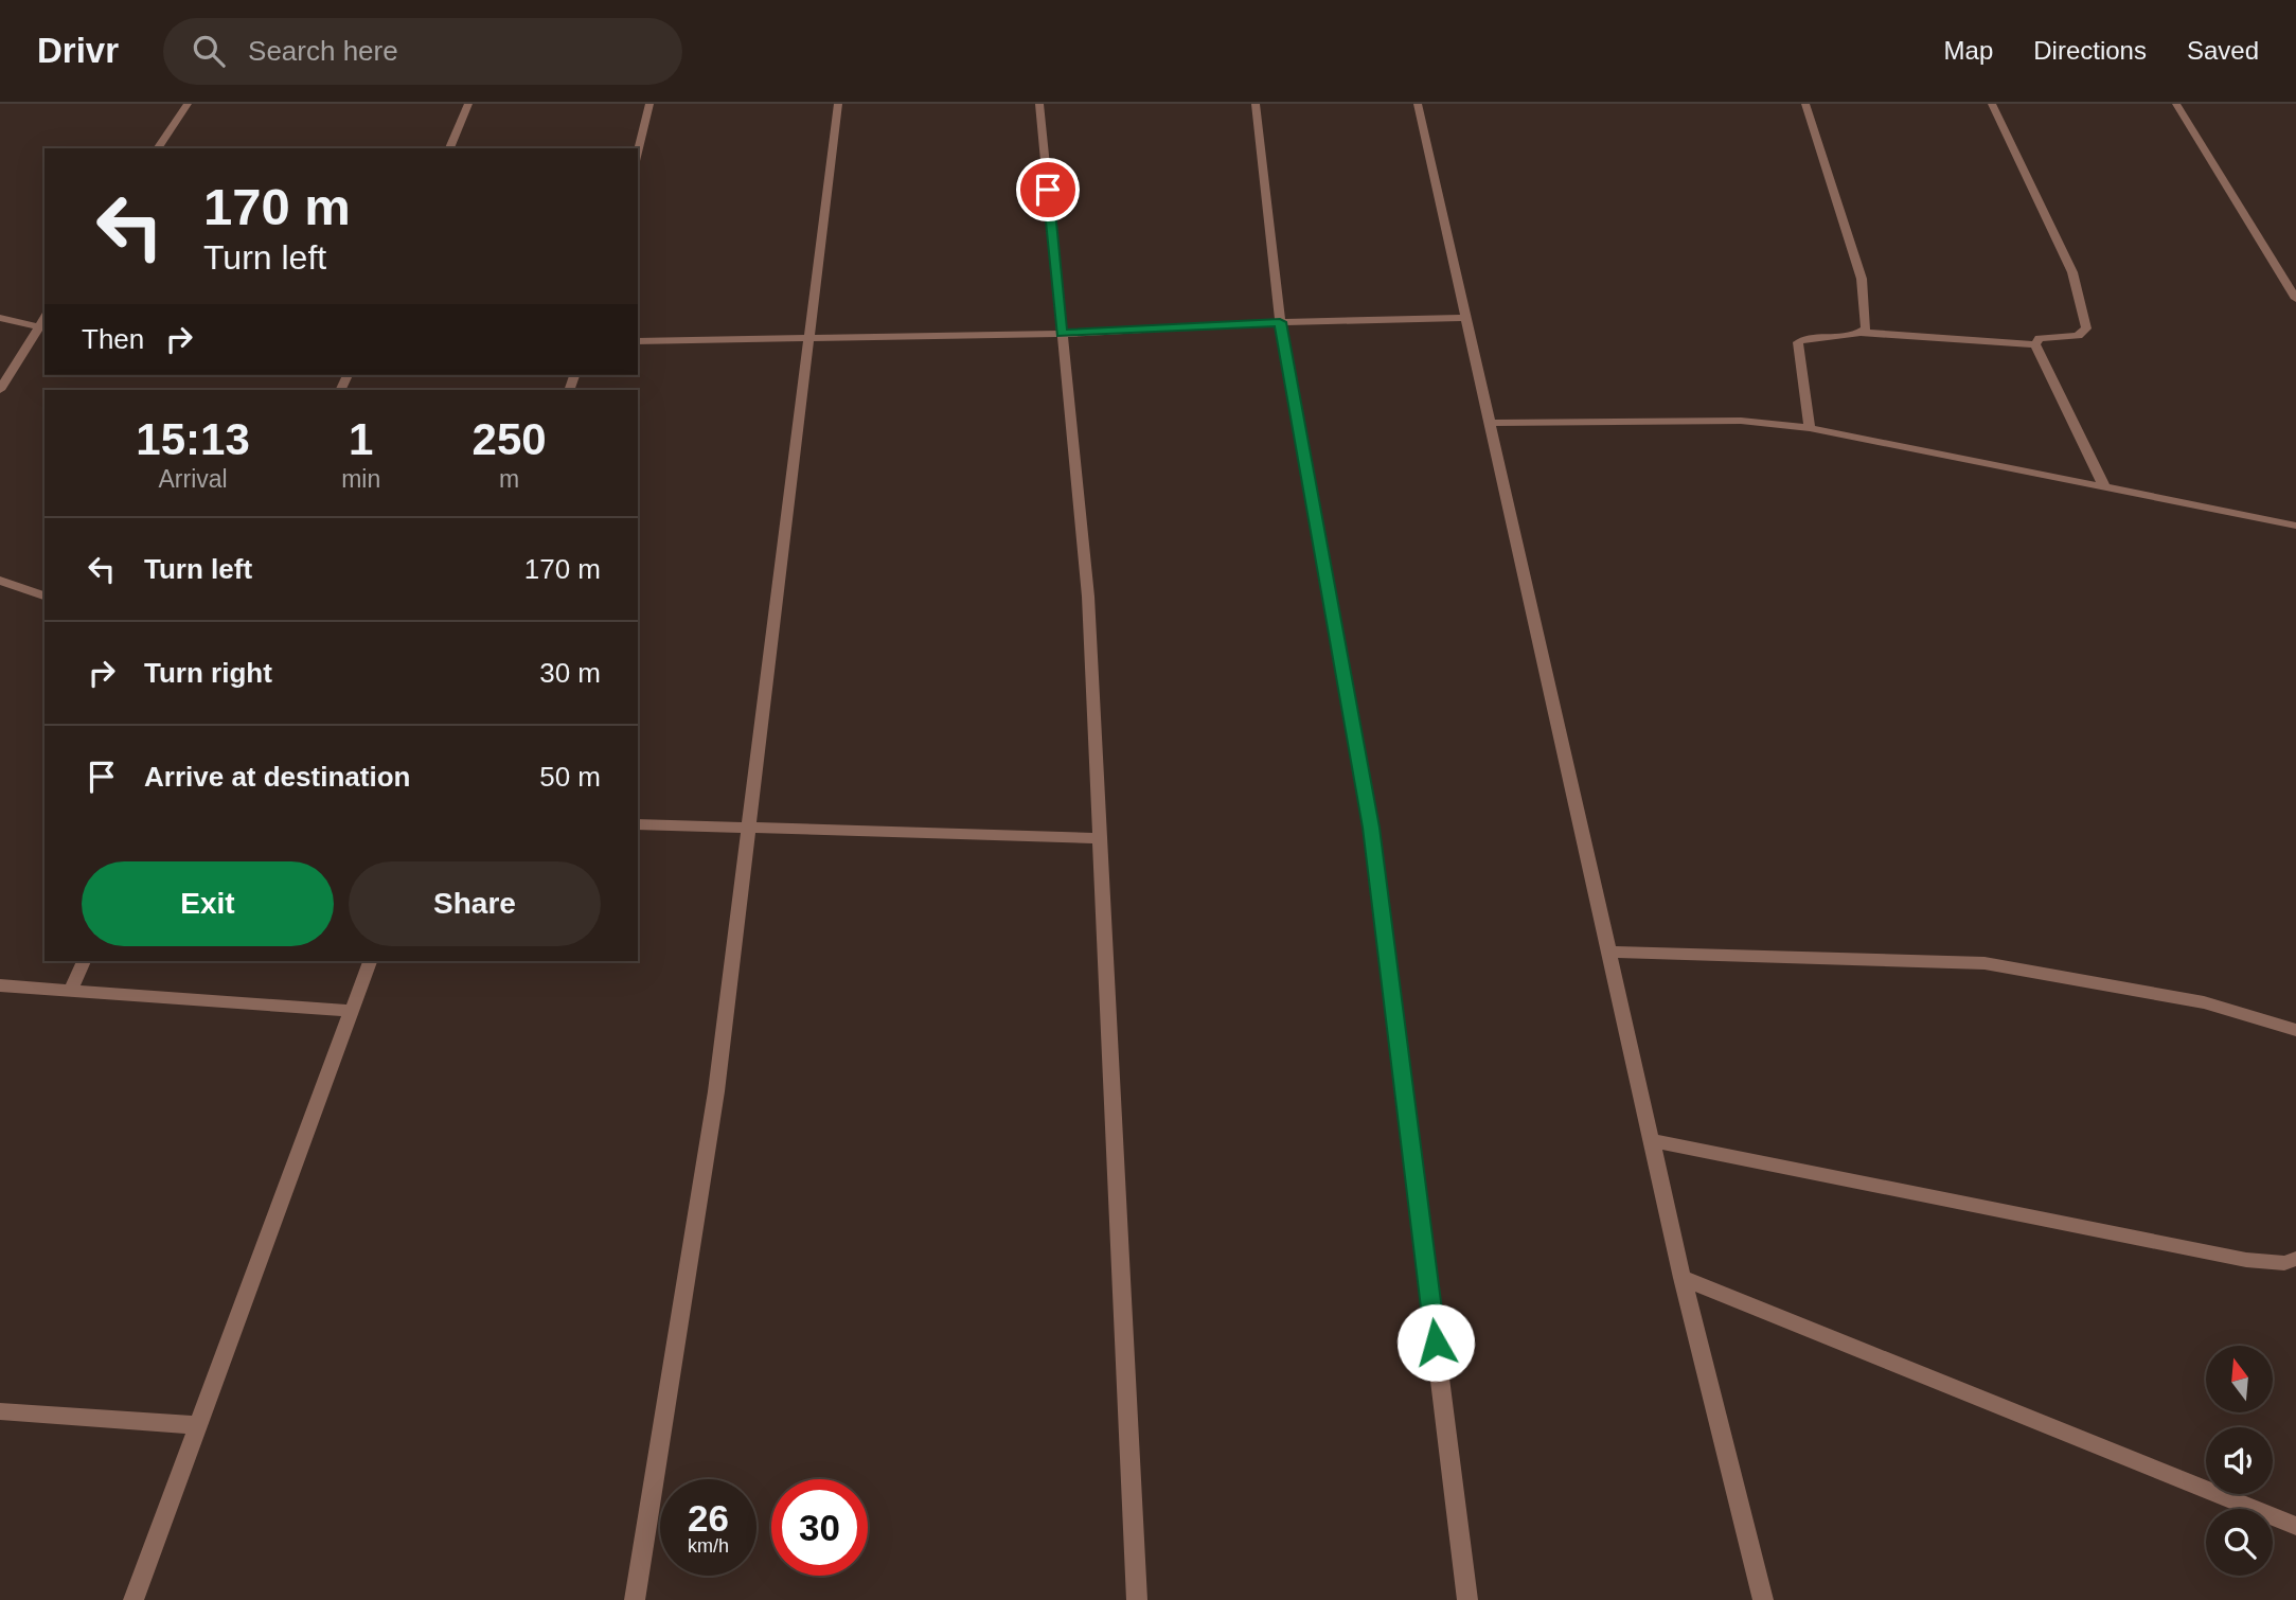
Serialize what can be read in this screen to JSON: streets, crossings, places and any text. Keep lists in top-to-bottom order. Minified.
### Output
{"north":"top","page":{"header":"Drivr","search":"Search here","nav":["Map","Directions","Saved"],"turn":["170 m","Turn left"],"then":"Then","eta":["15:13","Arrival","1","min","250","m"],"list":[{"name":"Turn left","value":"170 m"},{"name":"Turn right","value":"30 m"},{"name":"Arrive at destination","value":"50 m"}],"buttons":["Exit","Share"],"speed":"26 km/h","limit":"30"}}
